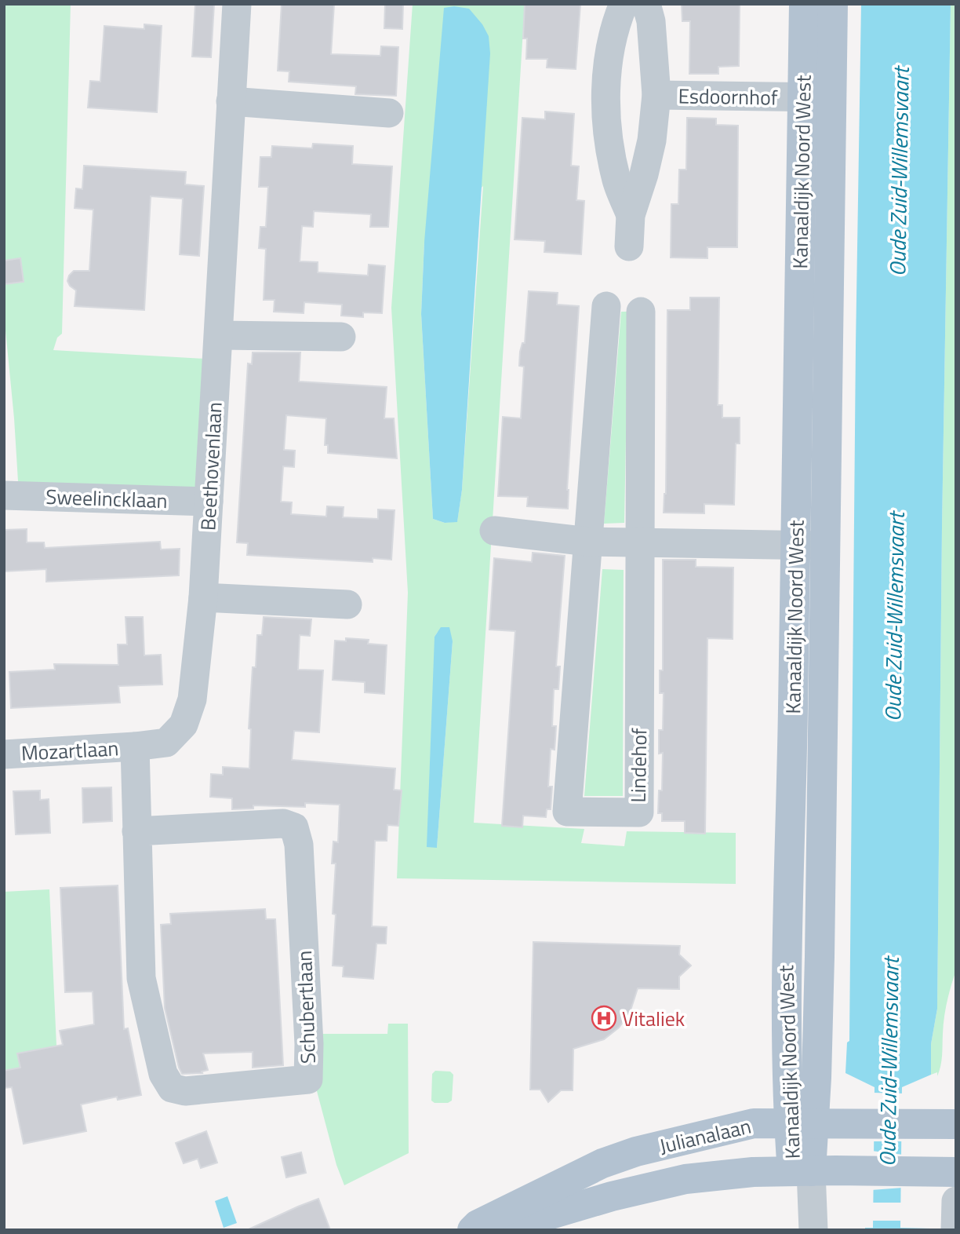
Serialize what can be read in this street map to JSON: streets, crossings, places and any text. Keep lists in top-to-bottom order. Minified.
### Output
{"streets":{"main road":["Kanaaldijk Noord West","Julianalaan"],"street":["Esdoornhof","Beethovenlaan","Sweelincklaan","Mozartlaan","Lindehof","Schubertlaan"]},"crossings":[["Esdoornhof","Kanaaldijk Noord West"],["Kanaaldijk Noord West","Julianalaan"],["Beethovenlaan","Sweelincklaan"],["Beethovenlaan","Mozartlaan"],["Beethovenlaan","Schubertlaan"],["Mozartlaan","Schubertlaan"]],"water":["Oude Zuid-Willemsvaart"],"places":{"hospital":["Vitaliek"]}}
